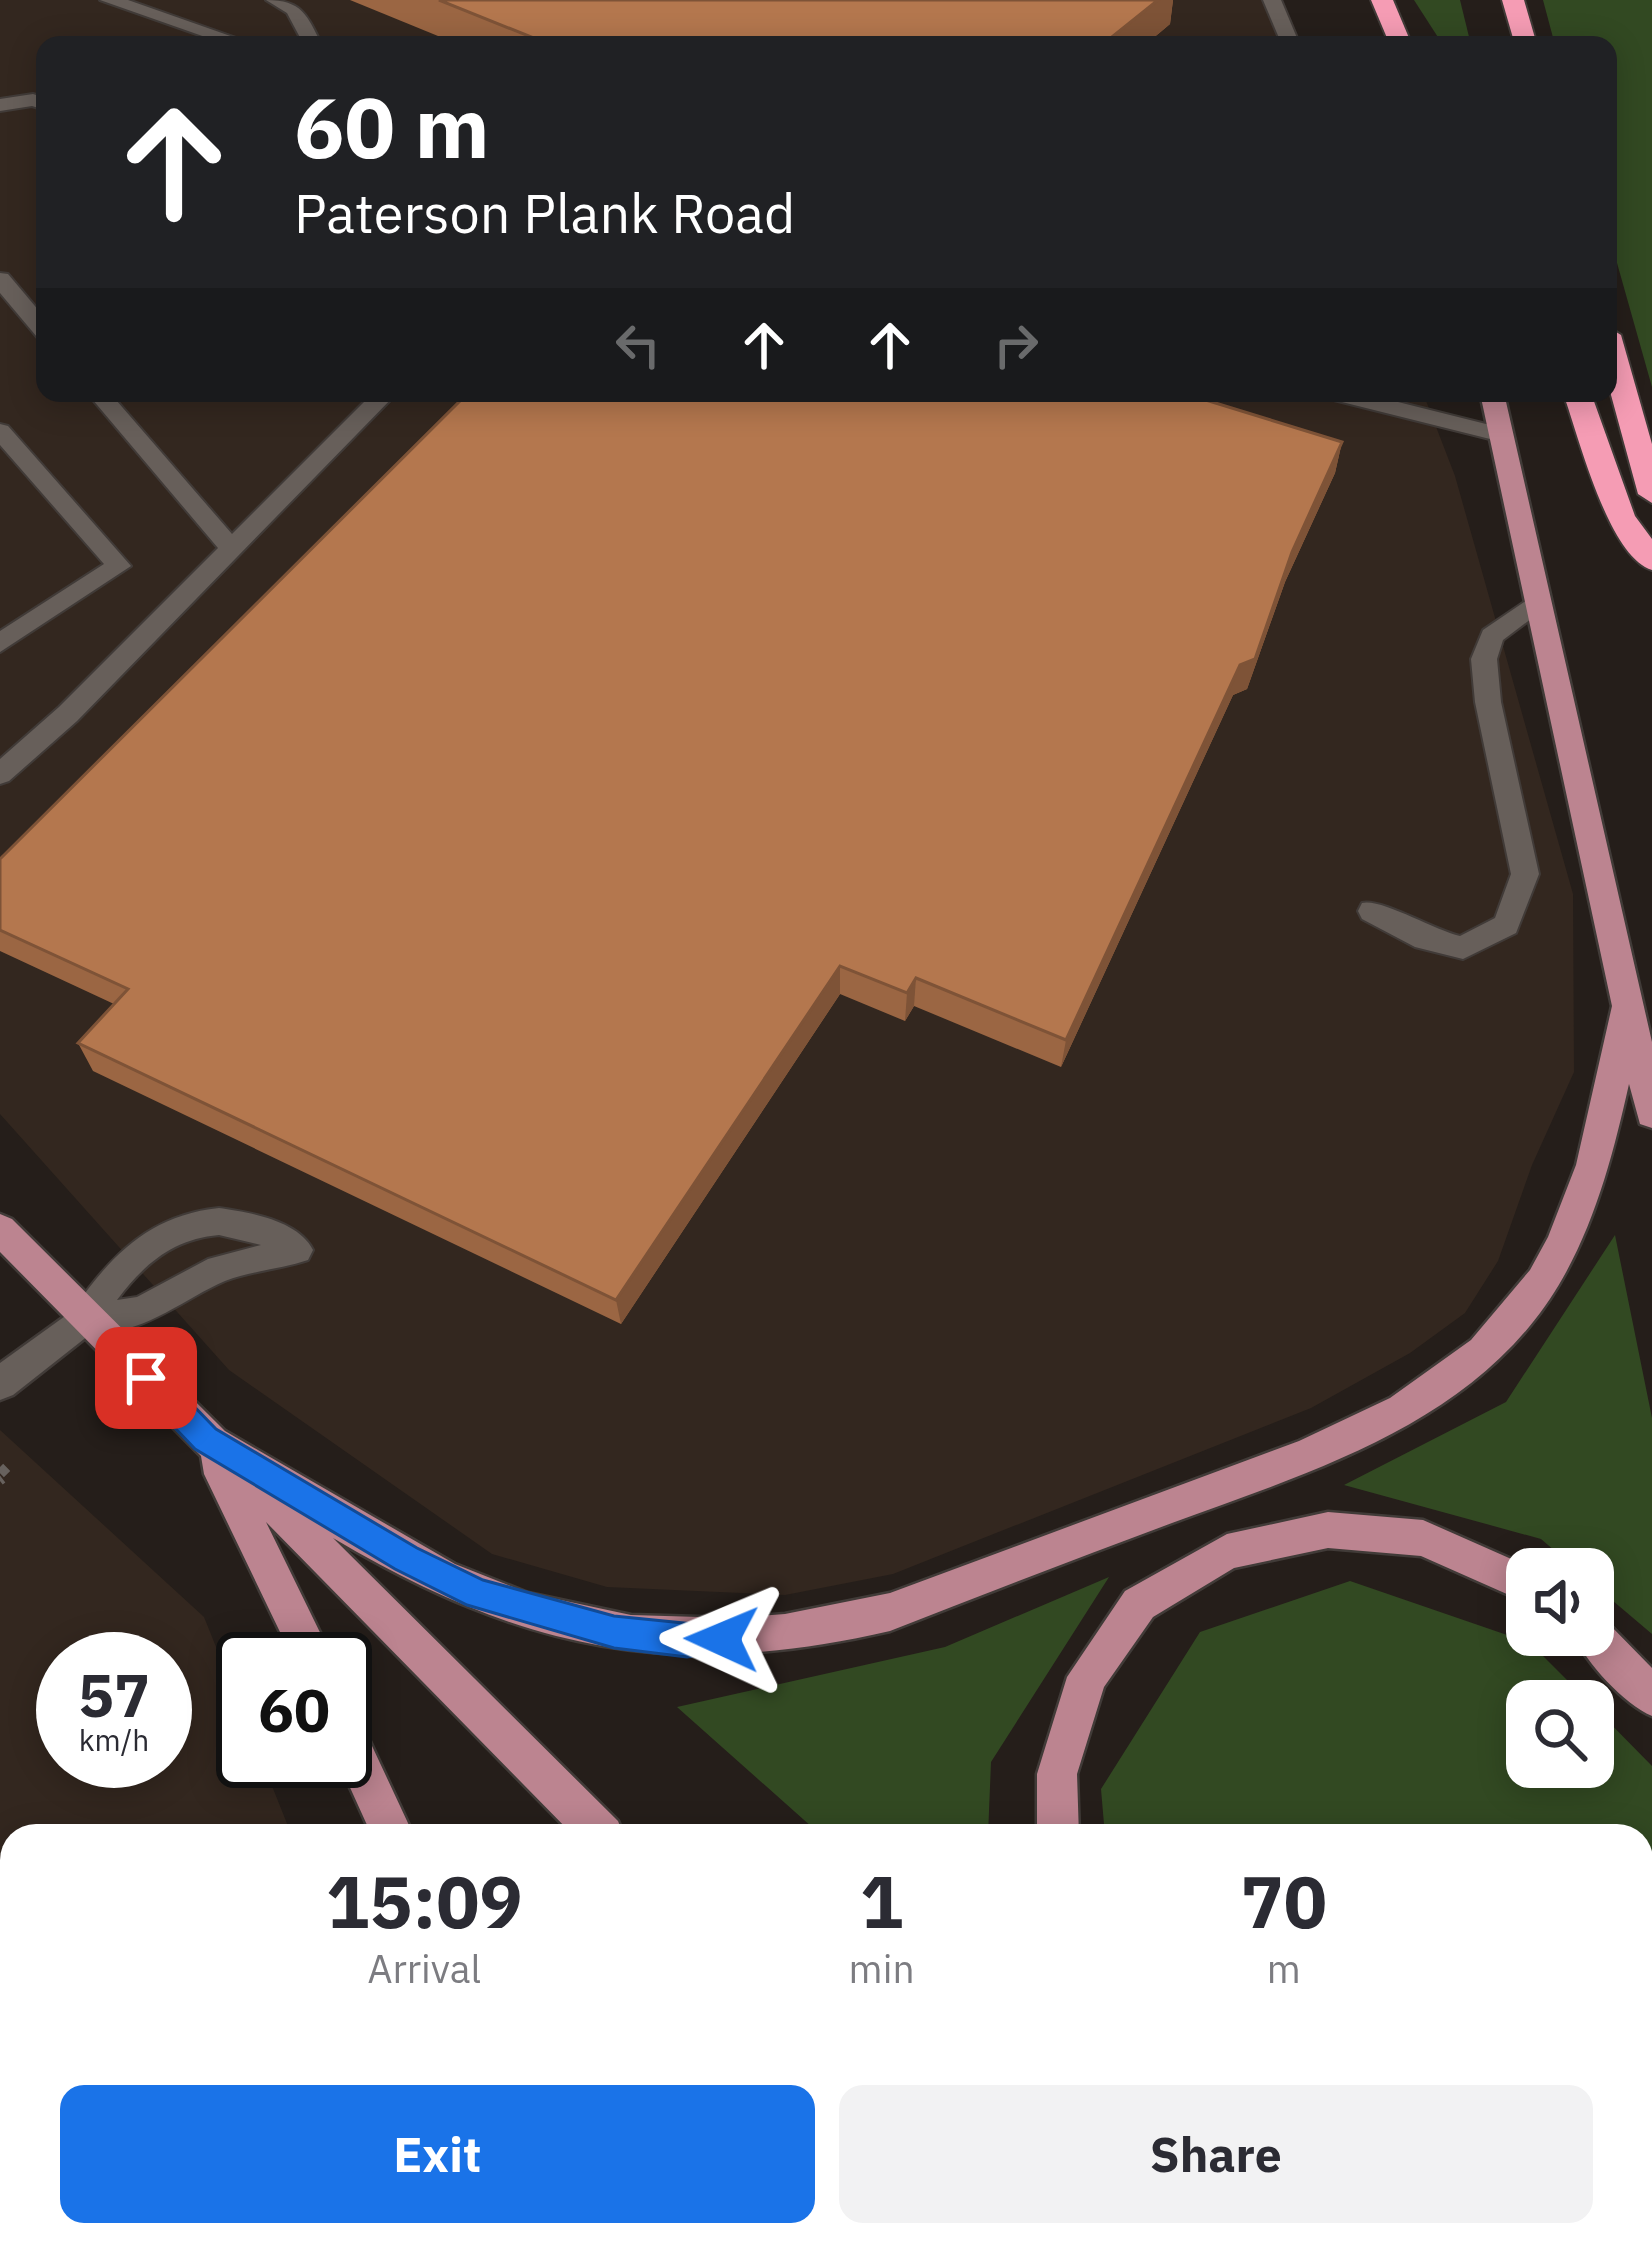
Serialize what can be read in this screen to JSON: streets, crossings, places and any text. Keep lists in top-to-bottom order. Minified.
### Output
{"page":{"turn":["60 m","Paterson Plank Road"],"speed":"57 km/h","limit":"60","eta":["15:09","Arrival","1","min","70","m"],"buttons":["Exit","Share"]}}
